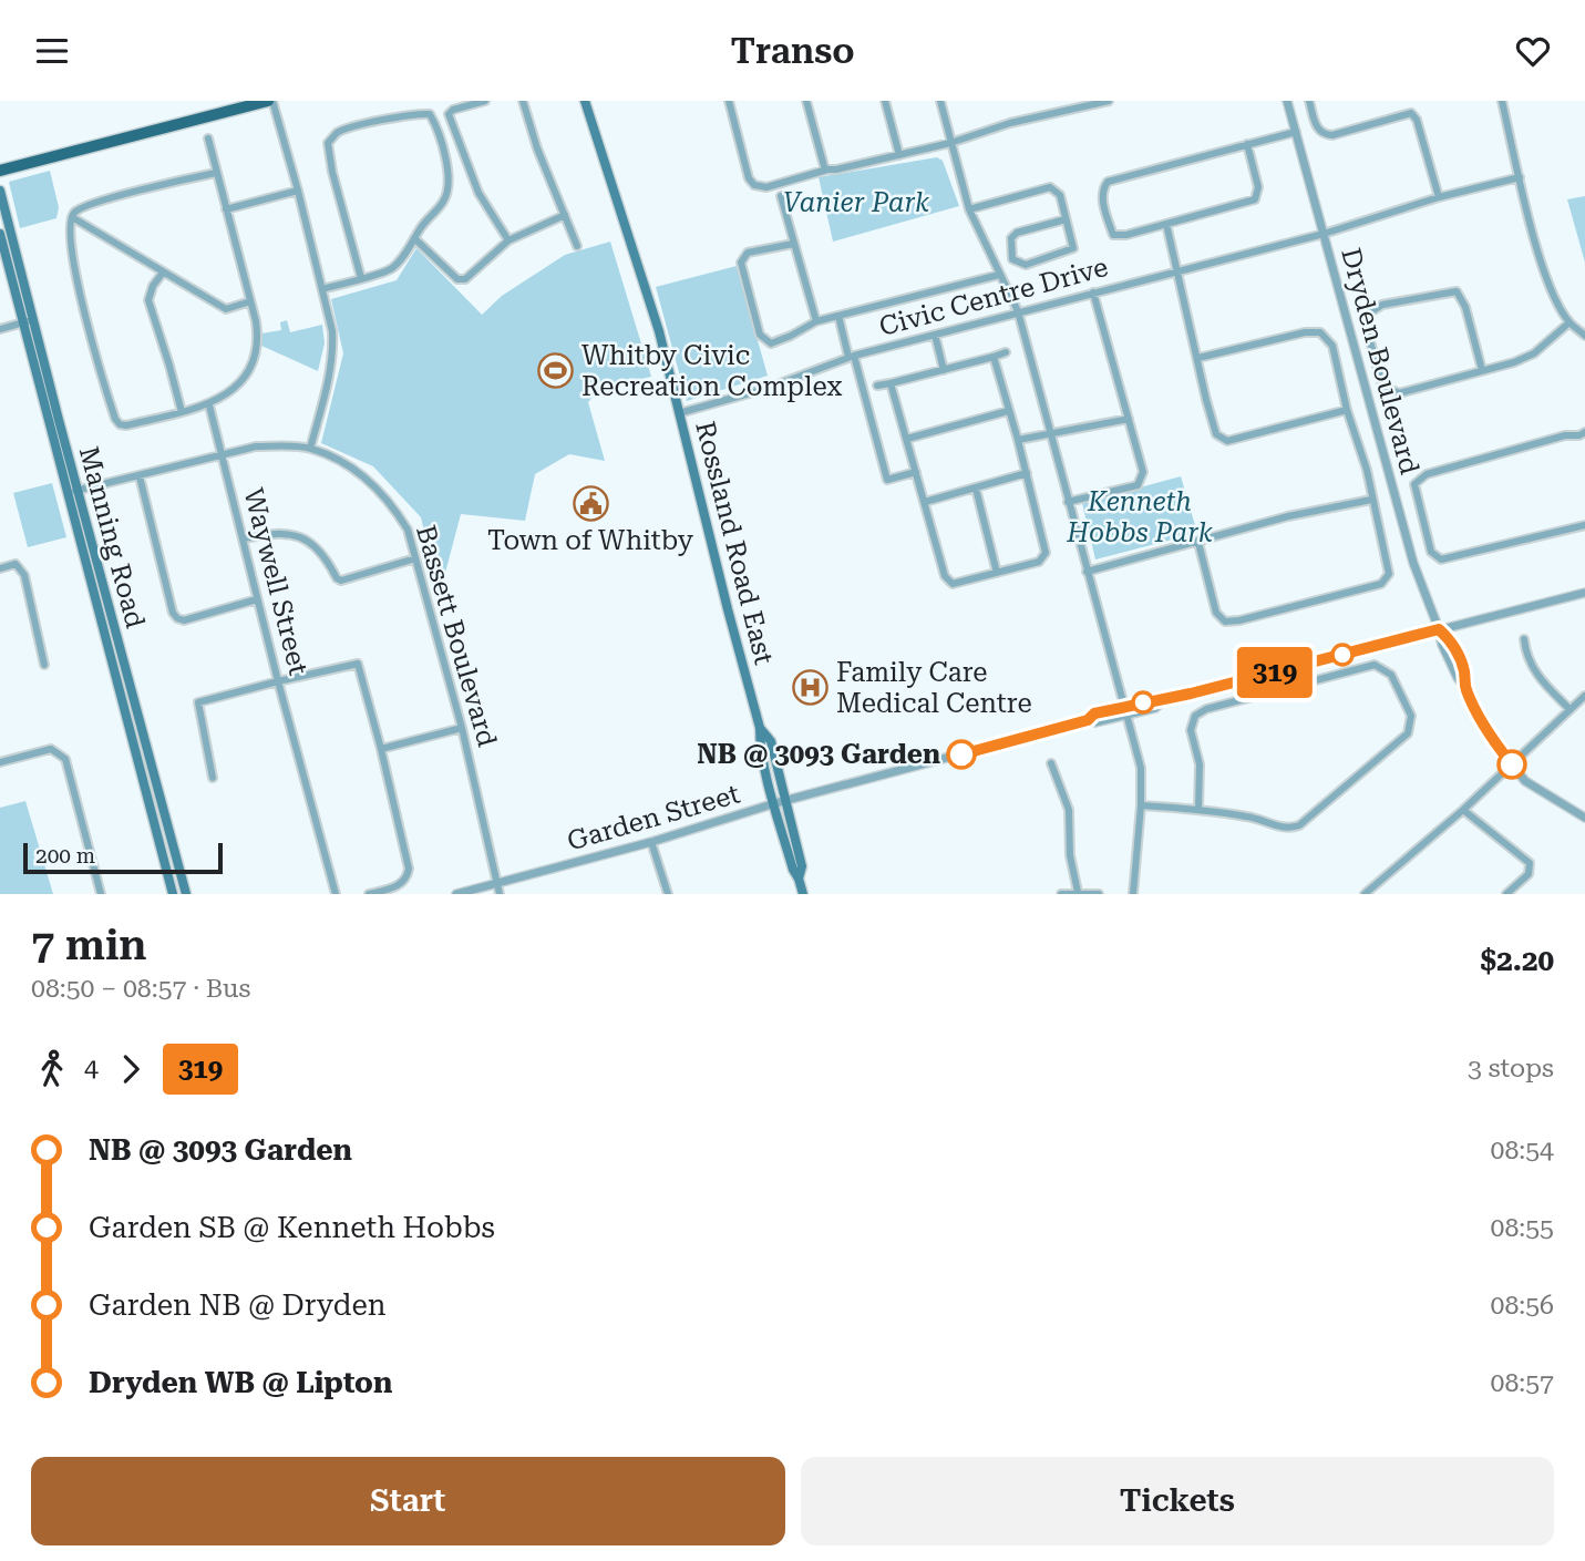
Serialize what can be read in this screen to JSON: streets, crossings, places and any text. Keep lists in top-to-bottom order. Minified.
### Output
{"streets":{"main road":["Manning Road","Rossland Road East"],"street":["Civic Centre Drive","Dryden Boulevard","Waywell Street","Bassett Boulevard","Garden Street"]},"crossings":[["Civic Centre Drive","Dryden Boulevard"],["Civic Centre Drive","Rossland Road East"],["Dryden Boulevard","Garden Street"],["Manning Road","Bassett Boulevard"],["Rossland Road East","Garden Street"],["Waywell Street","Bassett Boulevard"],["Bassett Boulevard","Garden Street"]],"parks":["Vanier Park","Kenneth Hobbs Park"],"places":{"sports":["Whitby Civic Recreation Complex"],"public building":["Town of Whitby"],"hospital":["Family Care Medical Centre"],"other":["NB @ 3093 Garden"]},"lines":["bus line 319"],"scale_bar":"200 m","page":{"header":"Transo","on_map":"319","scale":"200 m","heading":["7 min","08:50 – 08:57 · Bus","$2.20"],"legs":["4","319","3 stops"],"list":[{"name":"NB @ 3093 Garden","value":"08:54"},{"name":"Garden SB @ Kenneth Hobbs","value":"08:55"},{"name":"Garden NB @ Dryden","value":"08:56"},{"name":"Dryden WB @ Lipton","value":"08:57"}],"buttons":["Start","Tickets"]}}
